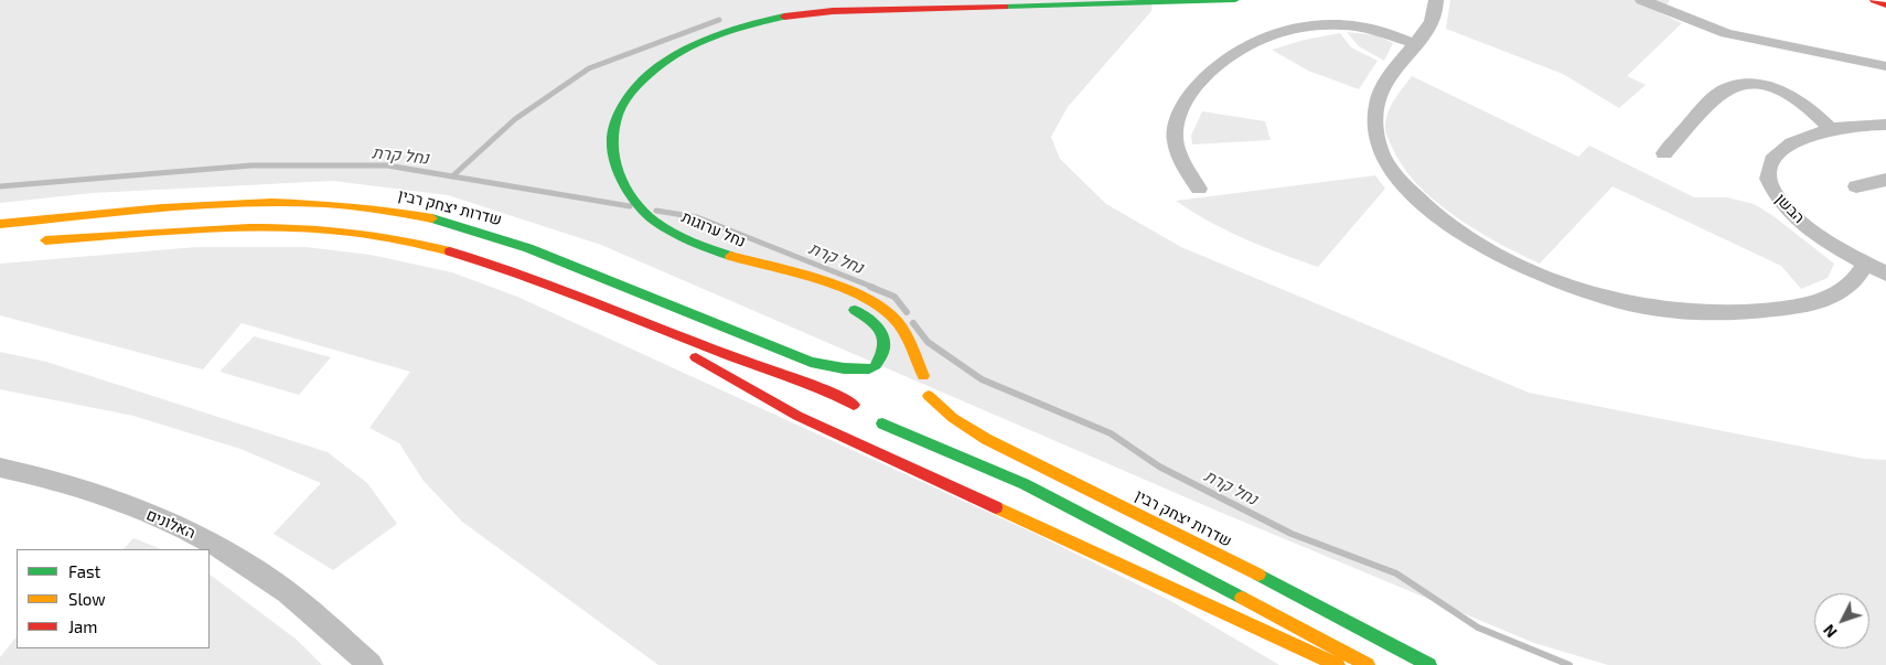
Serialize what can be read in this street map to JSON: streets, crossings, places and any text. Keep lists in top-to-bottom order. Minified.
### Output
{"streets":{"main road":["שדרות יצחק רבין","נחל ערוגות"],"street":["הבשן","האלונים"]},"crossings":[["שדרות יצחק רבין","נחל ערוגות"]],"water":["נחל קרת"],"legend":["Fast","Slow","Jam"],"north":"bottom left"}
